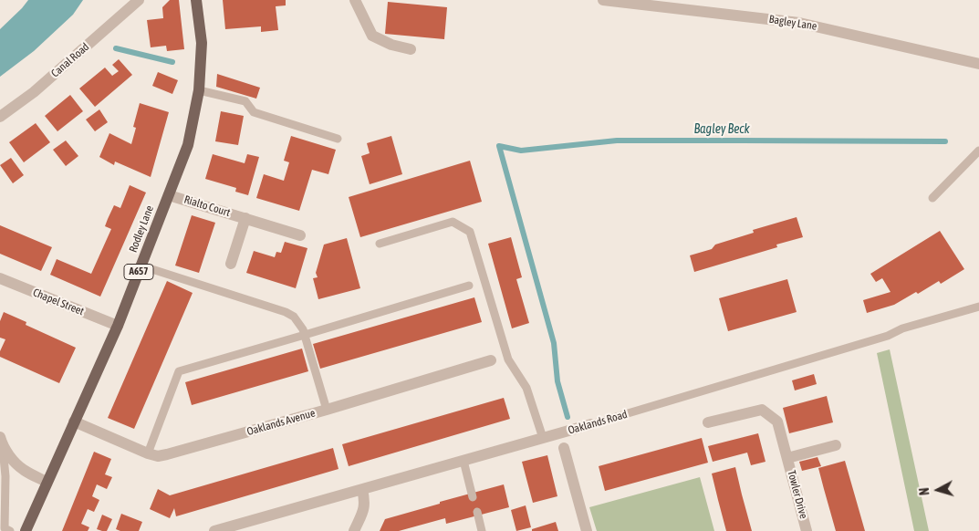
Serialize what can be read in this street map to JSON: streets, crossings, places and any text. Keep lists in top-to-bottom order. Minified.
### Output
{"streets":{"main road":["Rodley Lane","A657"],"street":["Bagley Lane","Canal Road","Rialto Court","Chapel Street","Oaklands Avenue","Oaklands Road","Towler Drive"]},"crossings":[["Rialto Court","Rodley Lane"],["Rodley Lane","Chapel Street"],["Rodley Lane","Oaklands Avenue"]],"water":["Bagley Beck"],"north":"left"}
